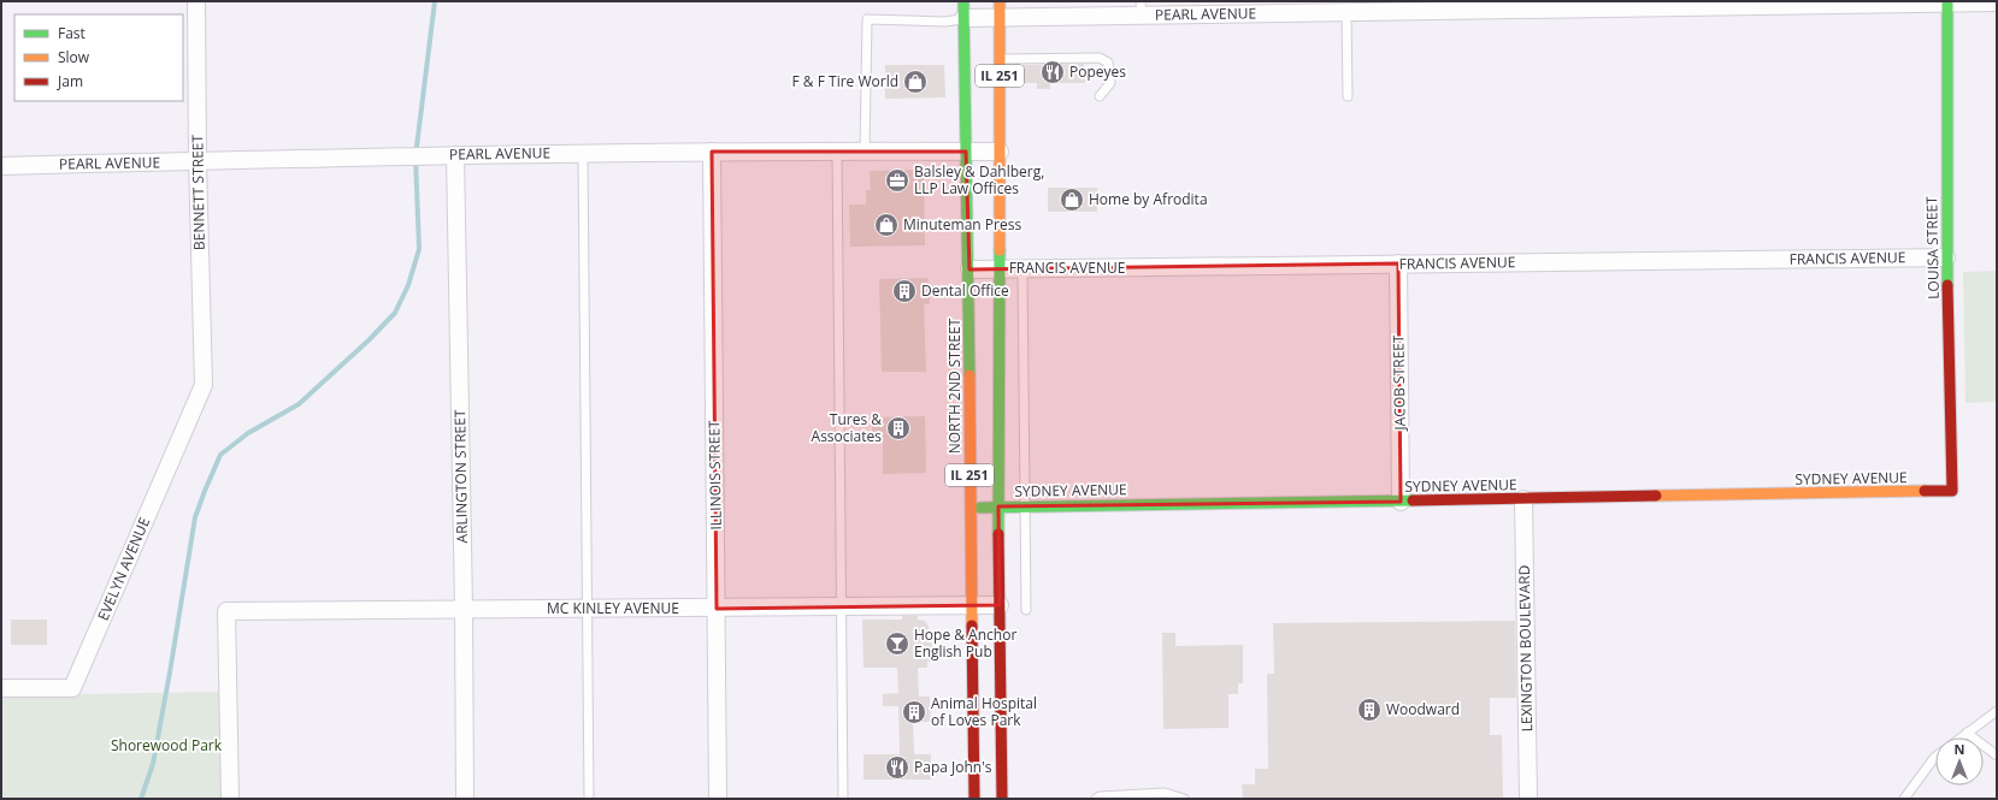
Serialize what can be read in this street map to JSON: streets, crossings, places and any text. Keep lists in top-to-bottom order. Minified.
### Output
{"streets":{"main road":["IL 251","LOUISA STREET","NORTH 2ND STREET","SYDNEY AVENUE"],"street":["PEARL AVENUE","BENNETT STREET","FRANCIS AVENUE","JACOB STREET","ILLINOIS STREET","ARLINGTON STREET","EVELYN AVENUE","MC KINLEY AVENUE","LEXINGTON BOULEVARD"]},"crossings":[["PEARL AVENUE","IL 251"],["PEARL AVENUE","BENNETT STREET"],["PEARL AVENUE","LOUISA STREET"],["PEARL AVENUE","NORTH 2ND STREET"],["PEARL AVENUE","ILLINOIS STREET"],["PEARL AVENUE","ARLINGTON STREET"],["IL 251","FRANCIS AVENUE"],["IL 251","SYDNEY AVENUE"],["IL 251","MC KINLEY AVENUE"],["BENNETT STREET","EVELYN AVENUE"],["LOUISA STREET","FRANCIS AVENUE"],["LOUISA STREET","SYDNEY AVENUE"],["FRANCIS AVENUE","JACOB STREET"],["FRANCIS AVENUE","NORTH 2ND STREET"],["JACOB STREET","SYDNEY AVENUE"],["NORTH 2ND STREET","SYDNEY AVENUE"],["NORTH 2ND STREET","MC KINLEY AVENUE"],["ILLINOIS STREET","MC KINLEY AVENUE"],["ARLINGTON STREET","MC KINLEY AVENUE"],["SYDNEY AVENUE","LEXINGTON BOULEVARD"]],"parks":["Shorewood Park"],"places":{"restaurant":["Popeyes","Papa John's"],"shop":["F & F Tire World","Home by Afrodita","Minuteman Press"],"office":["Balsley & Dahlberg, LLP Law Offices"],"building":["Dental Office","Tures & Associates","Woodward","Animal Hospital of Loves Park"],"bar":["Hope & Anchor English Pub"]},"legend":["Fast","Slow","Jam"],"north":"top"}
